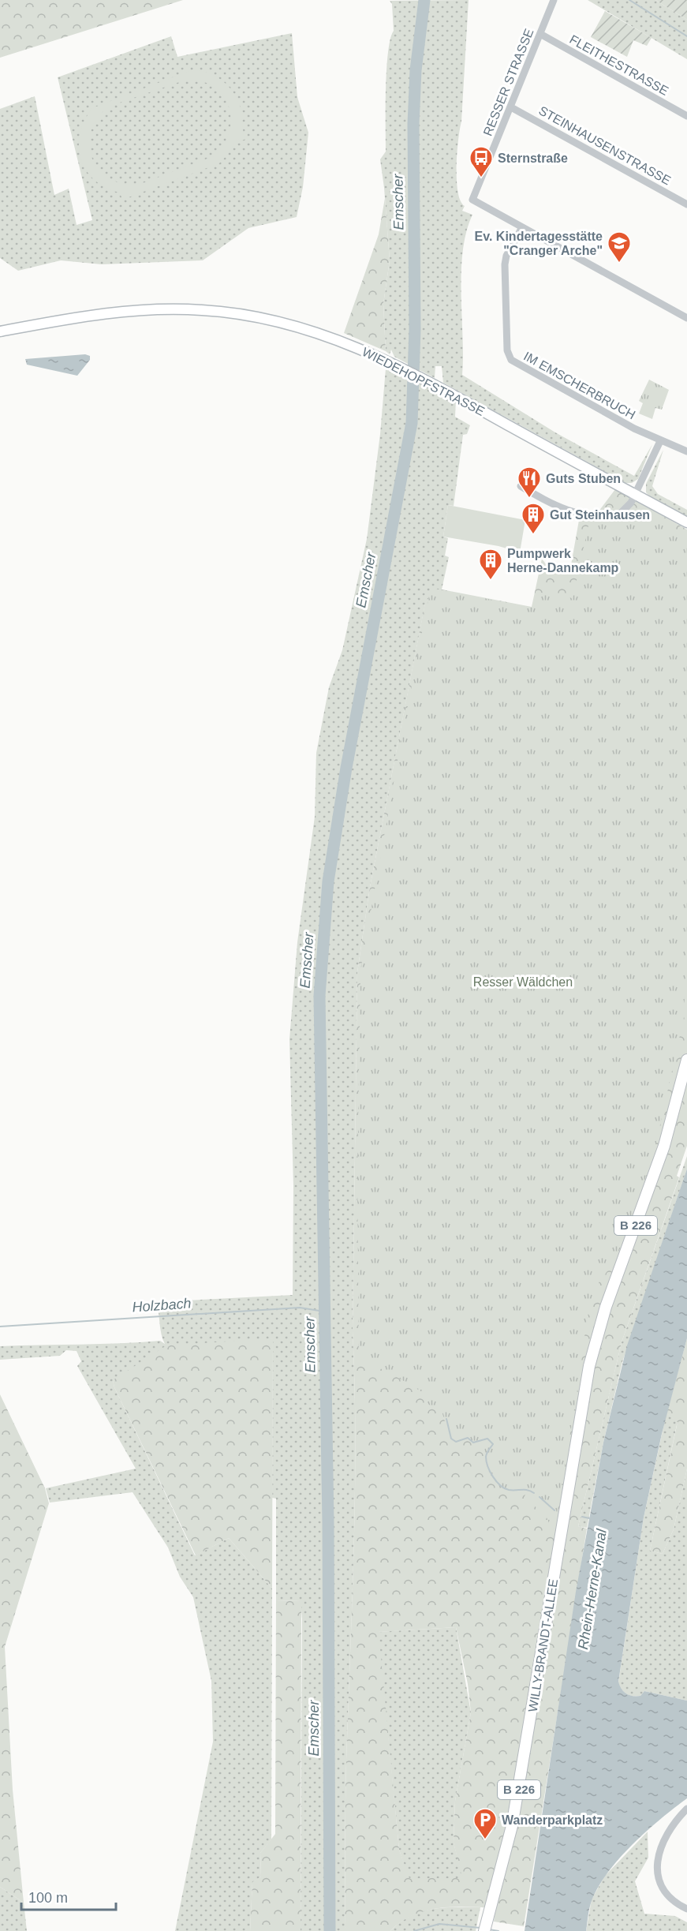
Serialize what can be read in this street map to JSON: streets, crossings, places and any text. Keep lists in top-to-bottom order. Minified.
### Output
{"streets":{"main road":["WIEDEHOPFSTRASSE","B 226","WILLY-BRANDT-ALLEE"],"street":["FLEITHESTRASSE","RESSER STRASSE","STEINHAUSENSTRASSE","IM EMSCHERBRUCH"]},"crossings":[["FLEITHESTRASSE","RESSER STRASSE"],["RESSER STRASSE","STEINHAUSENSTRASSE"],["RESSER STRASSE","IM EMSCHERBRUCH"]],"water":["Emscher","Holzbach","Rhein-Herne-Kanal"],"parks":["Resser Wäldchen"],"places":{"bus stop":["Sternstraße"],"school or university":["Ev. Kindertagesstätte \"Cranger Arche\""],"restaurant":["Guts Stuben"],"building":["Gut Steinhausen","Pumpwerk Herne-Dannekamp"],"parking":["Wanderparkplatz"]},"scale_bar":"100 m"}
